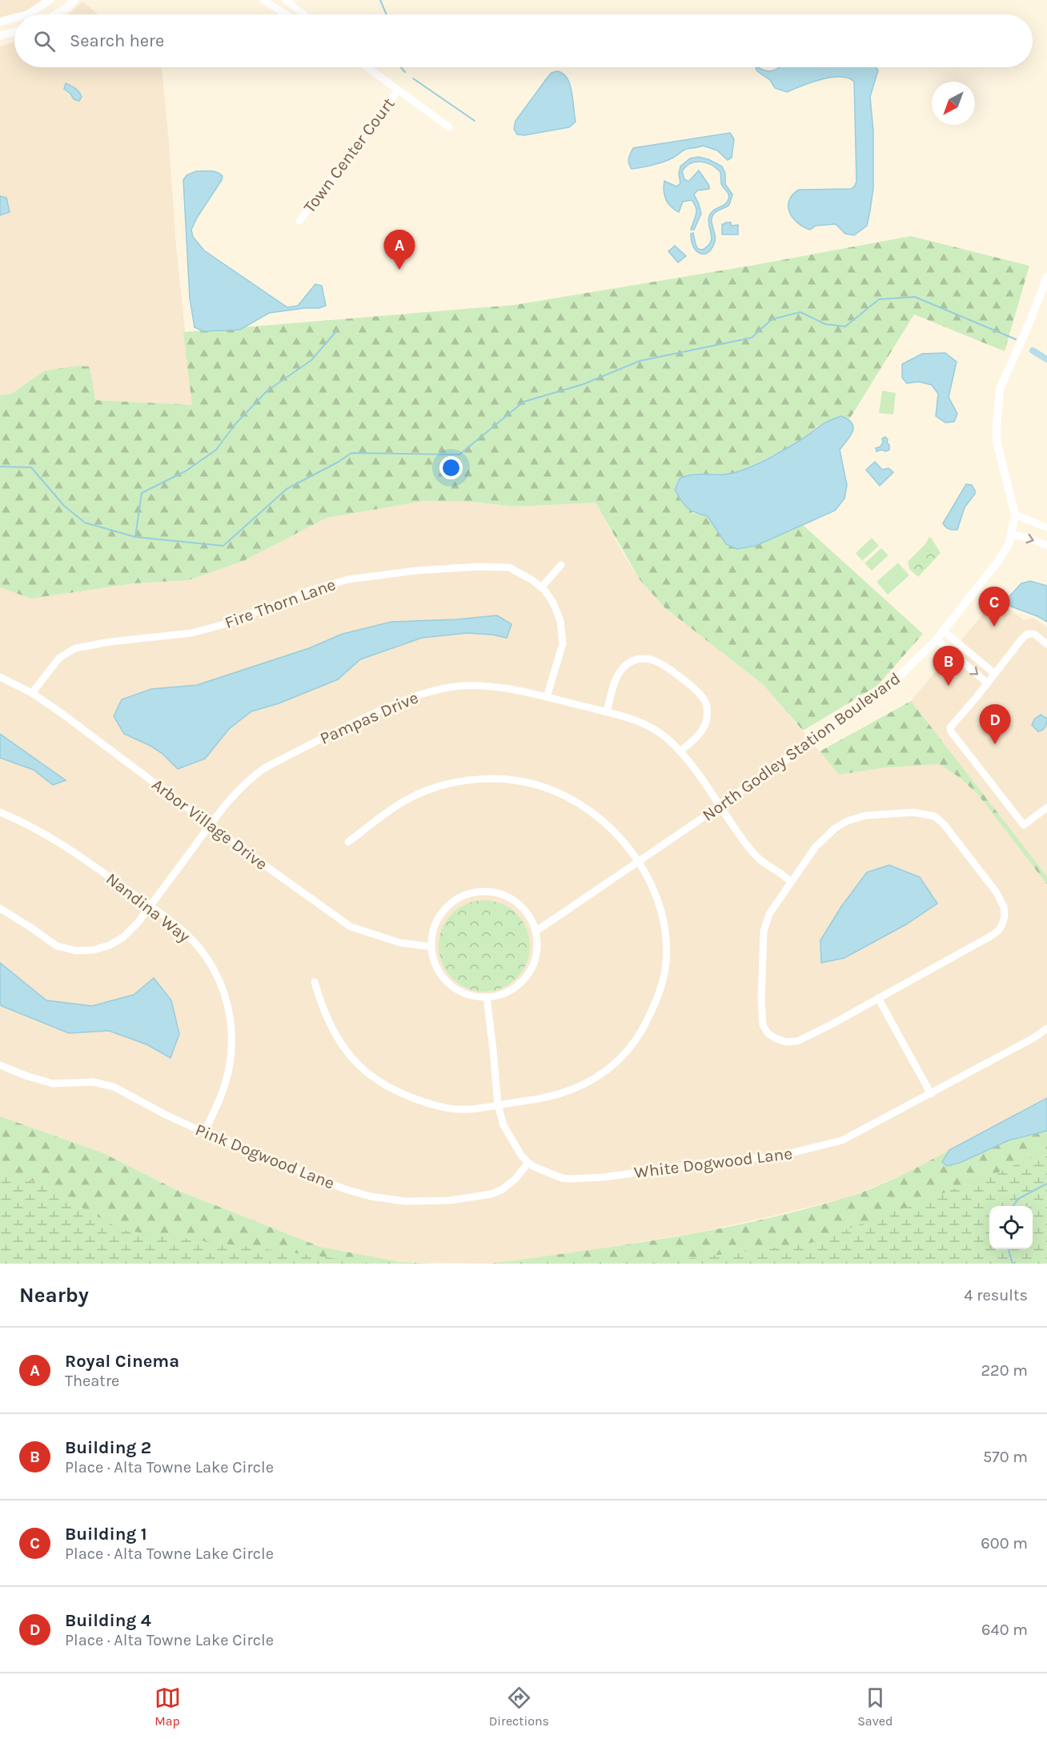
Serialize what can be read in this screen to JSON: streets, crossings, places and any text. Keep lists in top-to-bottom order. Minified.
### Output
{"streets":{"street":["Town Center Court","Fire Thorn Lane","Pampas Drive","North Godley Station Boulevard","Arbor Village Drive","Nandina Way","Pink Dogwood Lane","White Dogwood Lane"]},"crossings":[["Fire Thorn Lane","Pampas Drive"],["Fire Thorn Lane","Arbor Village Drive"],["Pampas Drive","North Godley Station Boulevard"],["Pampas Drive","Arbor Village Drive"],["Pampas Drive","Nandina Way"],["North Godley Station Boulevard","Arbor Village Drive"],["North Godley Station Boulevard","White Dogwood Lane"],["Arbor Village Drive","White Dogwood Lane"],["Nandina Way","Pink Dogwood Lane"],["Pink Dogwood Lane","White Dogwood Lane"]],"north":"bottom left","page":{"search":"Search here","pins":["A","C","B","D"],"heading":["Nearby","4 results"],"list":[{"mark":"A","name":"Royal Cinema","note":"Theatre","value":"220 m"},{"mark":"B","name":"Building 2","note":"Place · Alta Towne Lake Circle","value":"570 m"},{"mark":"C","name":"Building 1","note":"Place · Alta Towne Lake Circle","value":"600 m"},{"mark":"D","name":"Building 4","note":"Place · Alta Towne Lake Circle","value":"640 m"}],"nav":["Map","Directions","Saved"]}}
